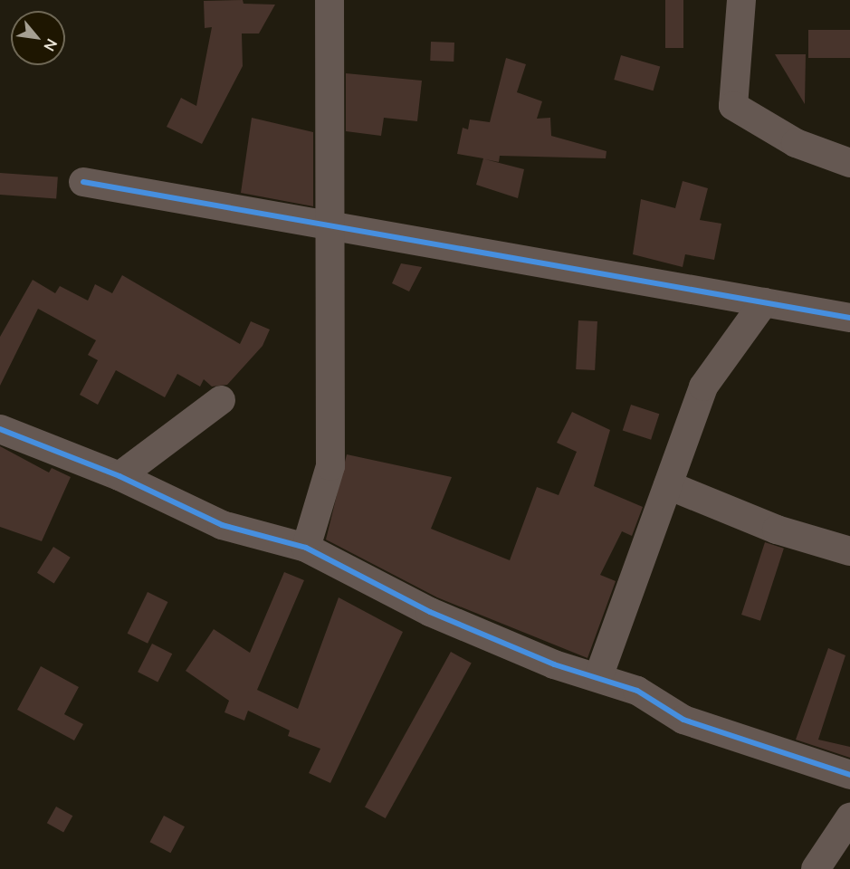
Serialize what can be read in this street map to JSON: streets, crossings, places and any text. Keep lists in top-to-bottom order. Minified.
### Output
{"north":"bottom right"}
